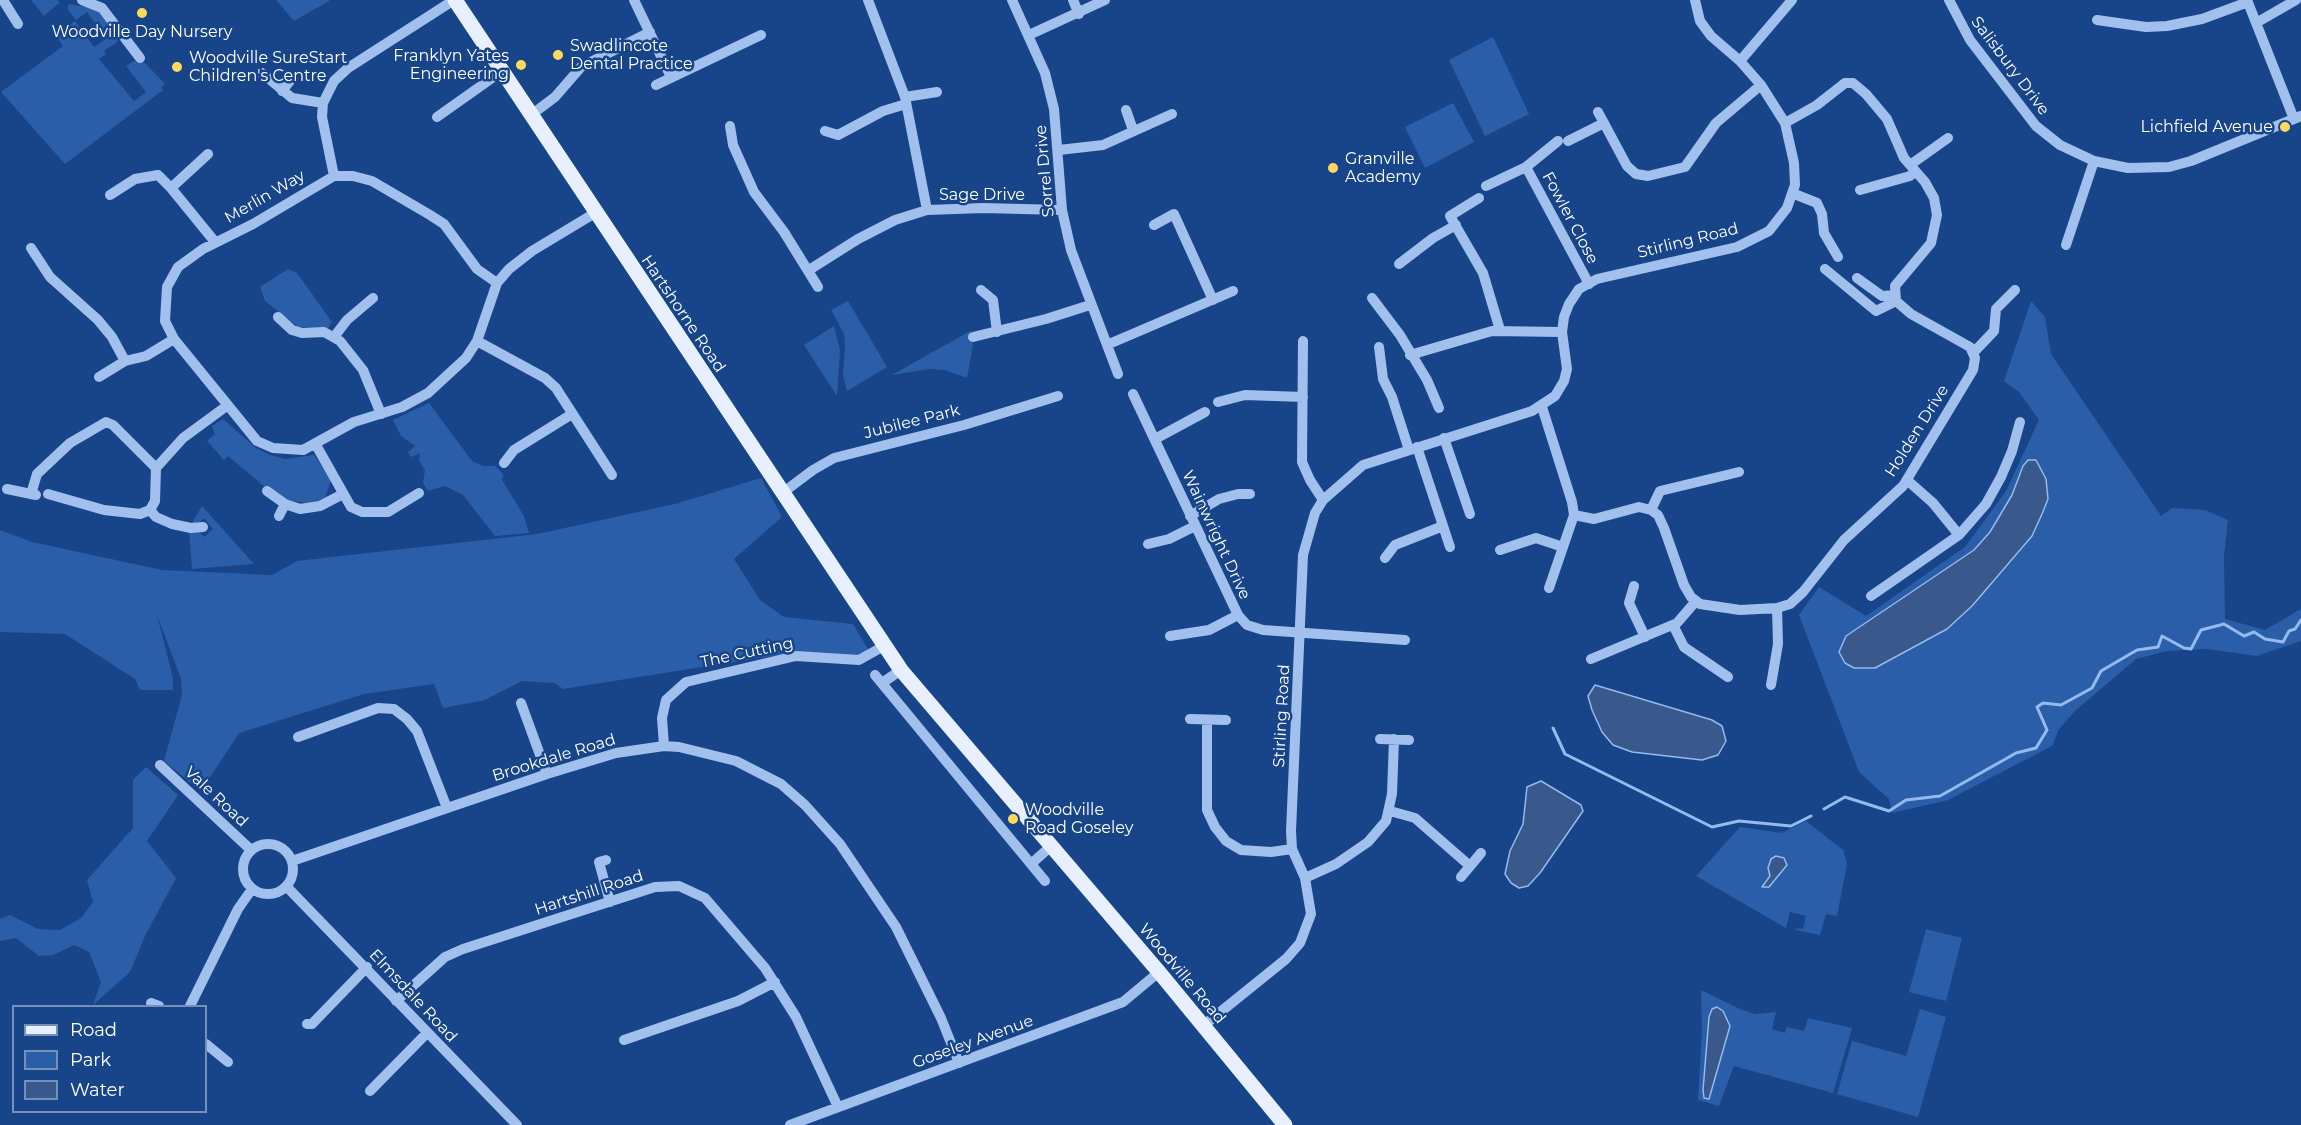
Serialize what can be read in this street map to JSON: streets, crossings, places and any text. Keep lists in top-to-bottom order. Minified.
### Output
{"streets":{"main road":["Hartshorne Road","Woodville Road"],"street":["Salisbury Drive","Sorrel Drive","Sage Drive","Merlin Way","Fowler Close","Stirling Road","Jubilee Park","Holden Drive","Wainwright Drive","The Cutting","Brookdale Road","Vale Road","Hartshill Road","Elmsdale Road","Goseley Avenue"]},"crossings":[["Sorrel Drive","Sage Drive"],["Fowler Close","Stirling Road"],["Stirling Road","Wainwright Drive"],["Stirling Road","Woodville Road"],["Hartshorne Road","Jubilee Park"],["Hartshorne Road","The Cutting"],["Hartshorne Road","Woodville Road"],["The Cutting","Brookdale Road"],["The Cutting","Woodville Road"],["Brookdale Road","Vale Road"],["Brookdale Road","Elmsdale Road"],["Brookdale Road","Goseley Avenue"],["Vale Road","Elmsdale Road"],["Hartshill Road","Elmsdale Road"],["Hartshill Road","Goseley Avenue"],["Woodville Road","Goseley Avenue"]],"places":["Woodville Day Nursery","Swadlincote Dental Practice","Franklyn Yates Engineering","Woodville SureStart Children's Centre","Lichfield Avenue","Granville Academy","Woodville Road Goseley"],"legend":["Road","Park","Water"]}
